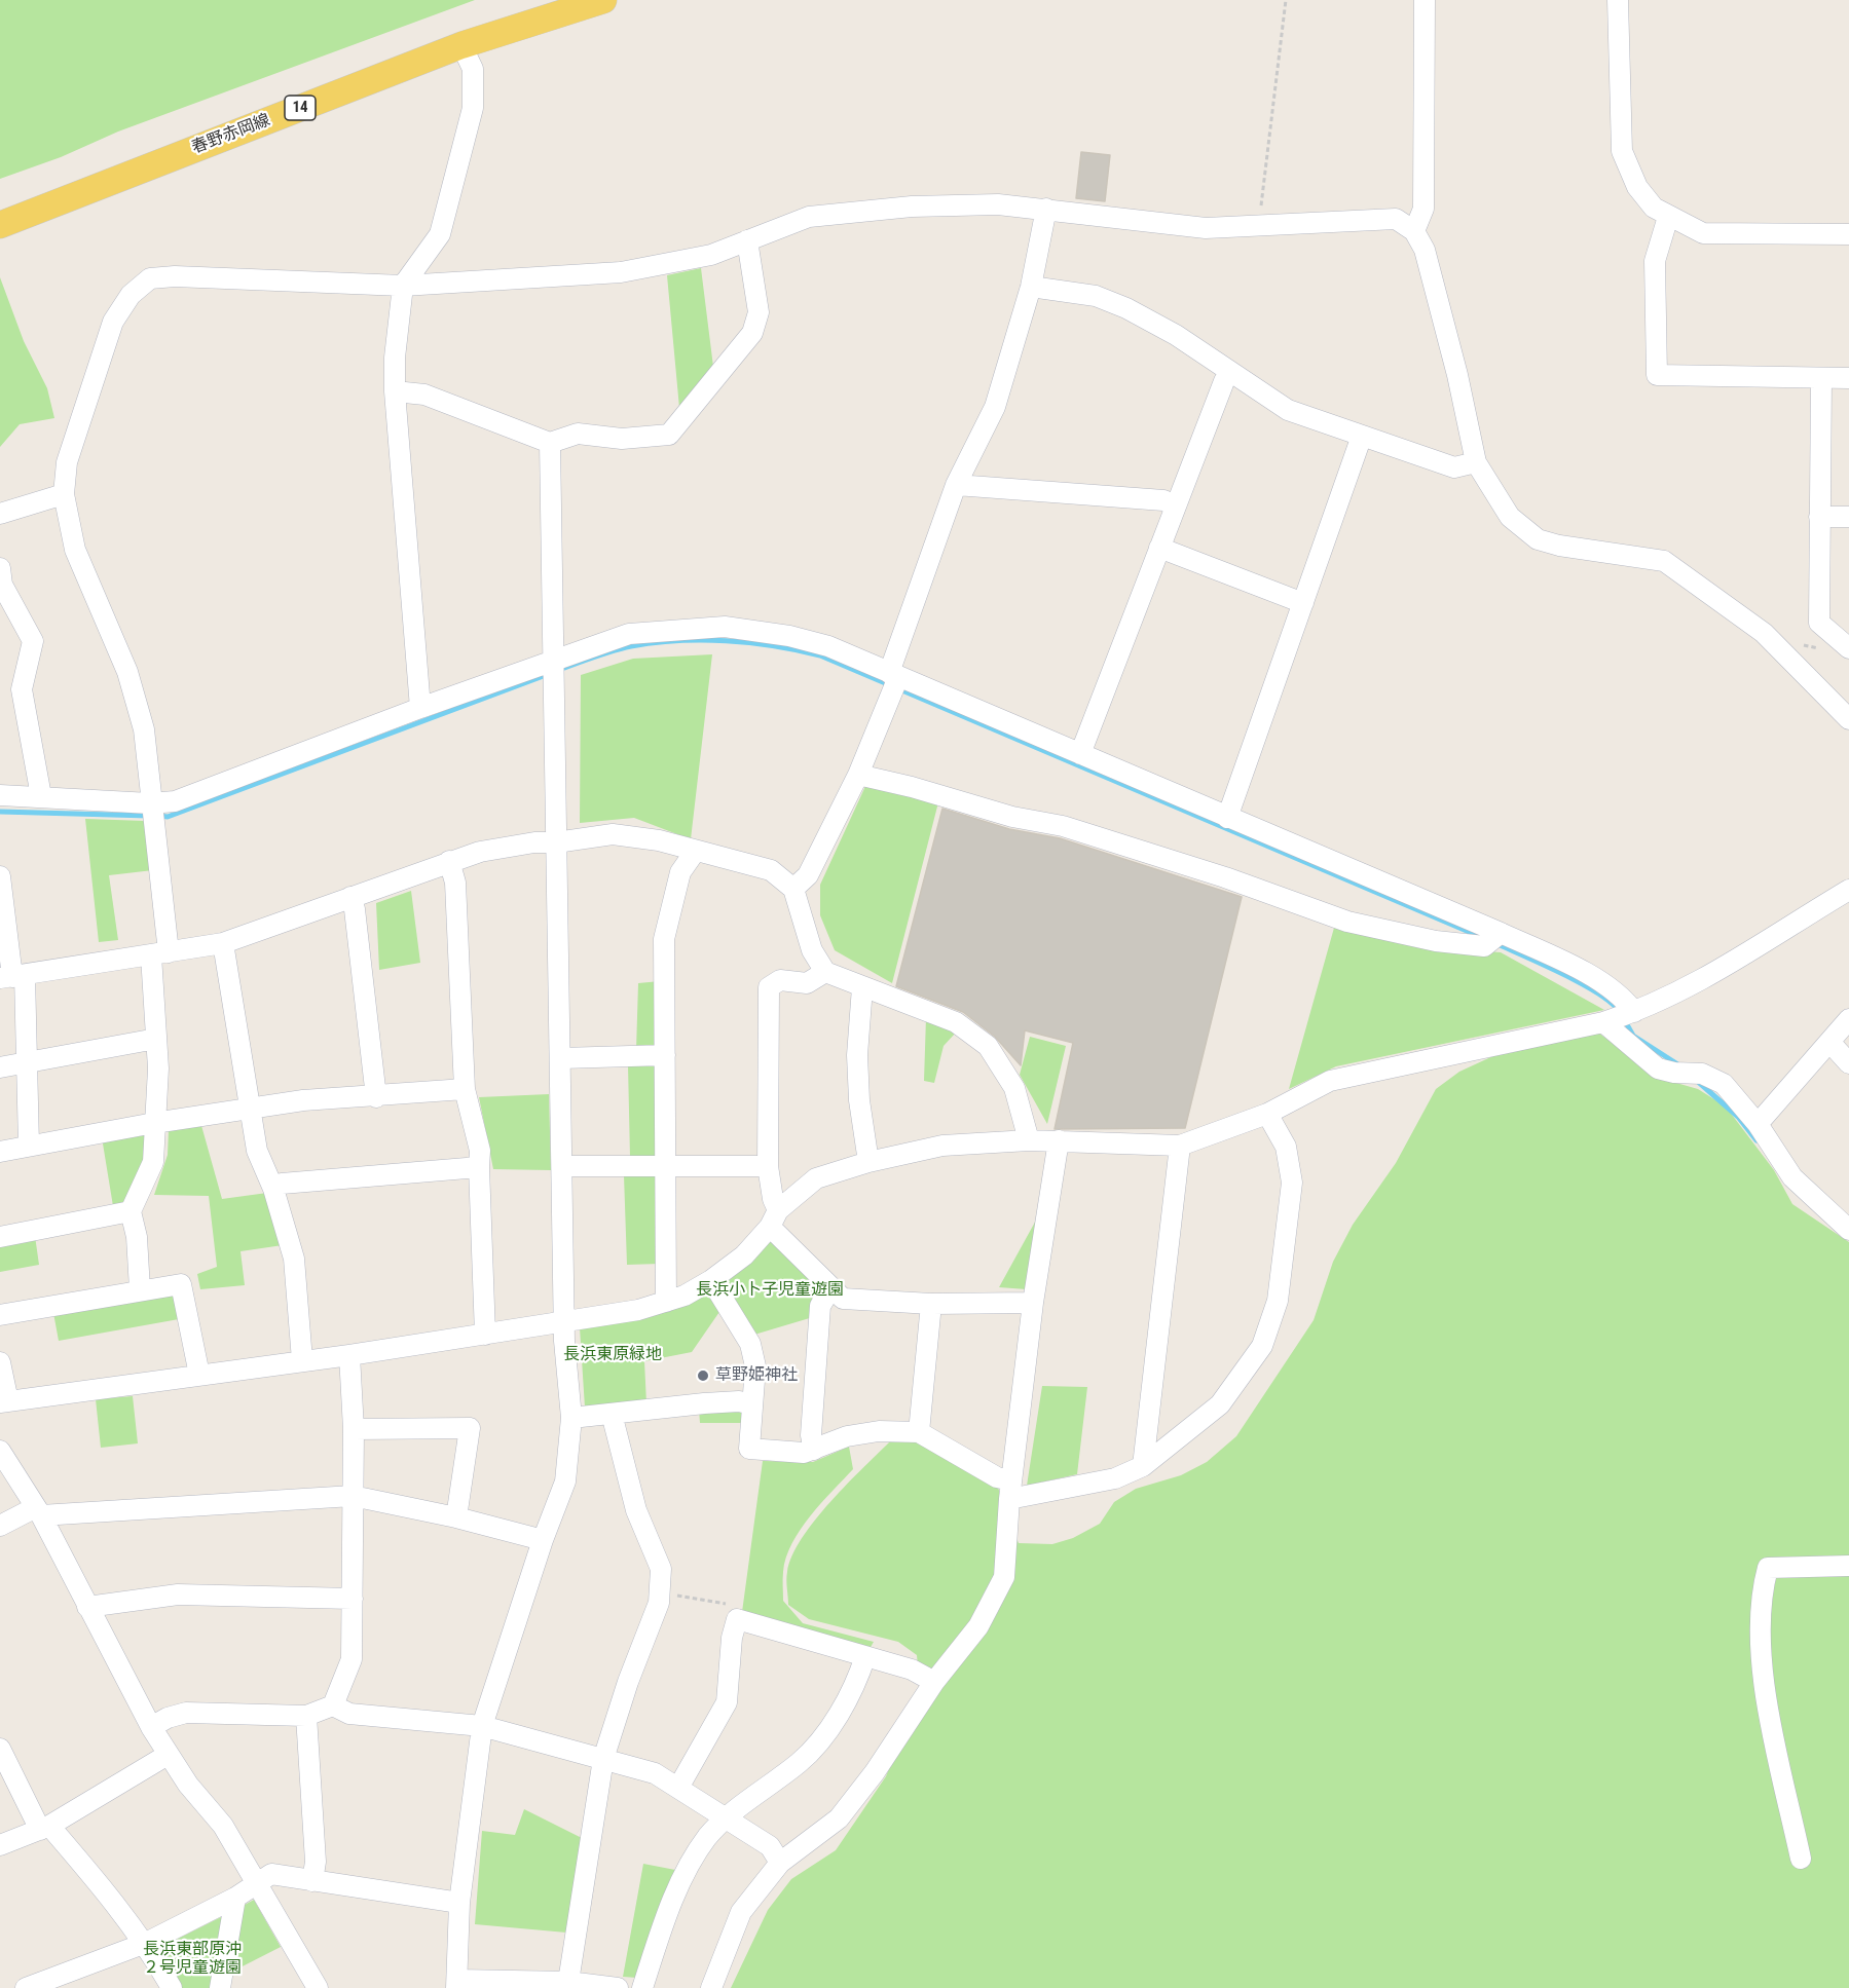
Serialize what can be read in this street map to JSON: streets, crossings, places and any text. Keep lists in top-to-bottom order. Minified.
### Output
{"streets":{"main road":["14","春野赤岡線"]},"parks":["長浜小卜子児童遊園","長浜東原緑地","長浜東部原沖 ２号児童遊園"],"places":["草野姫神社"]}
